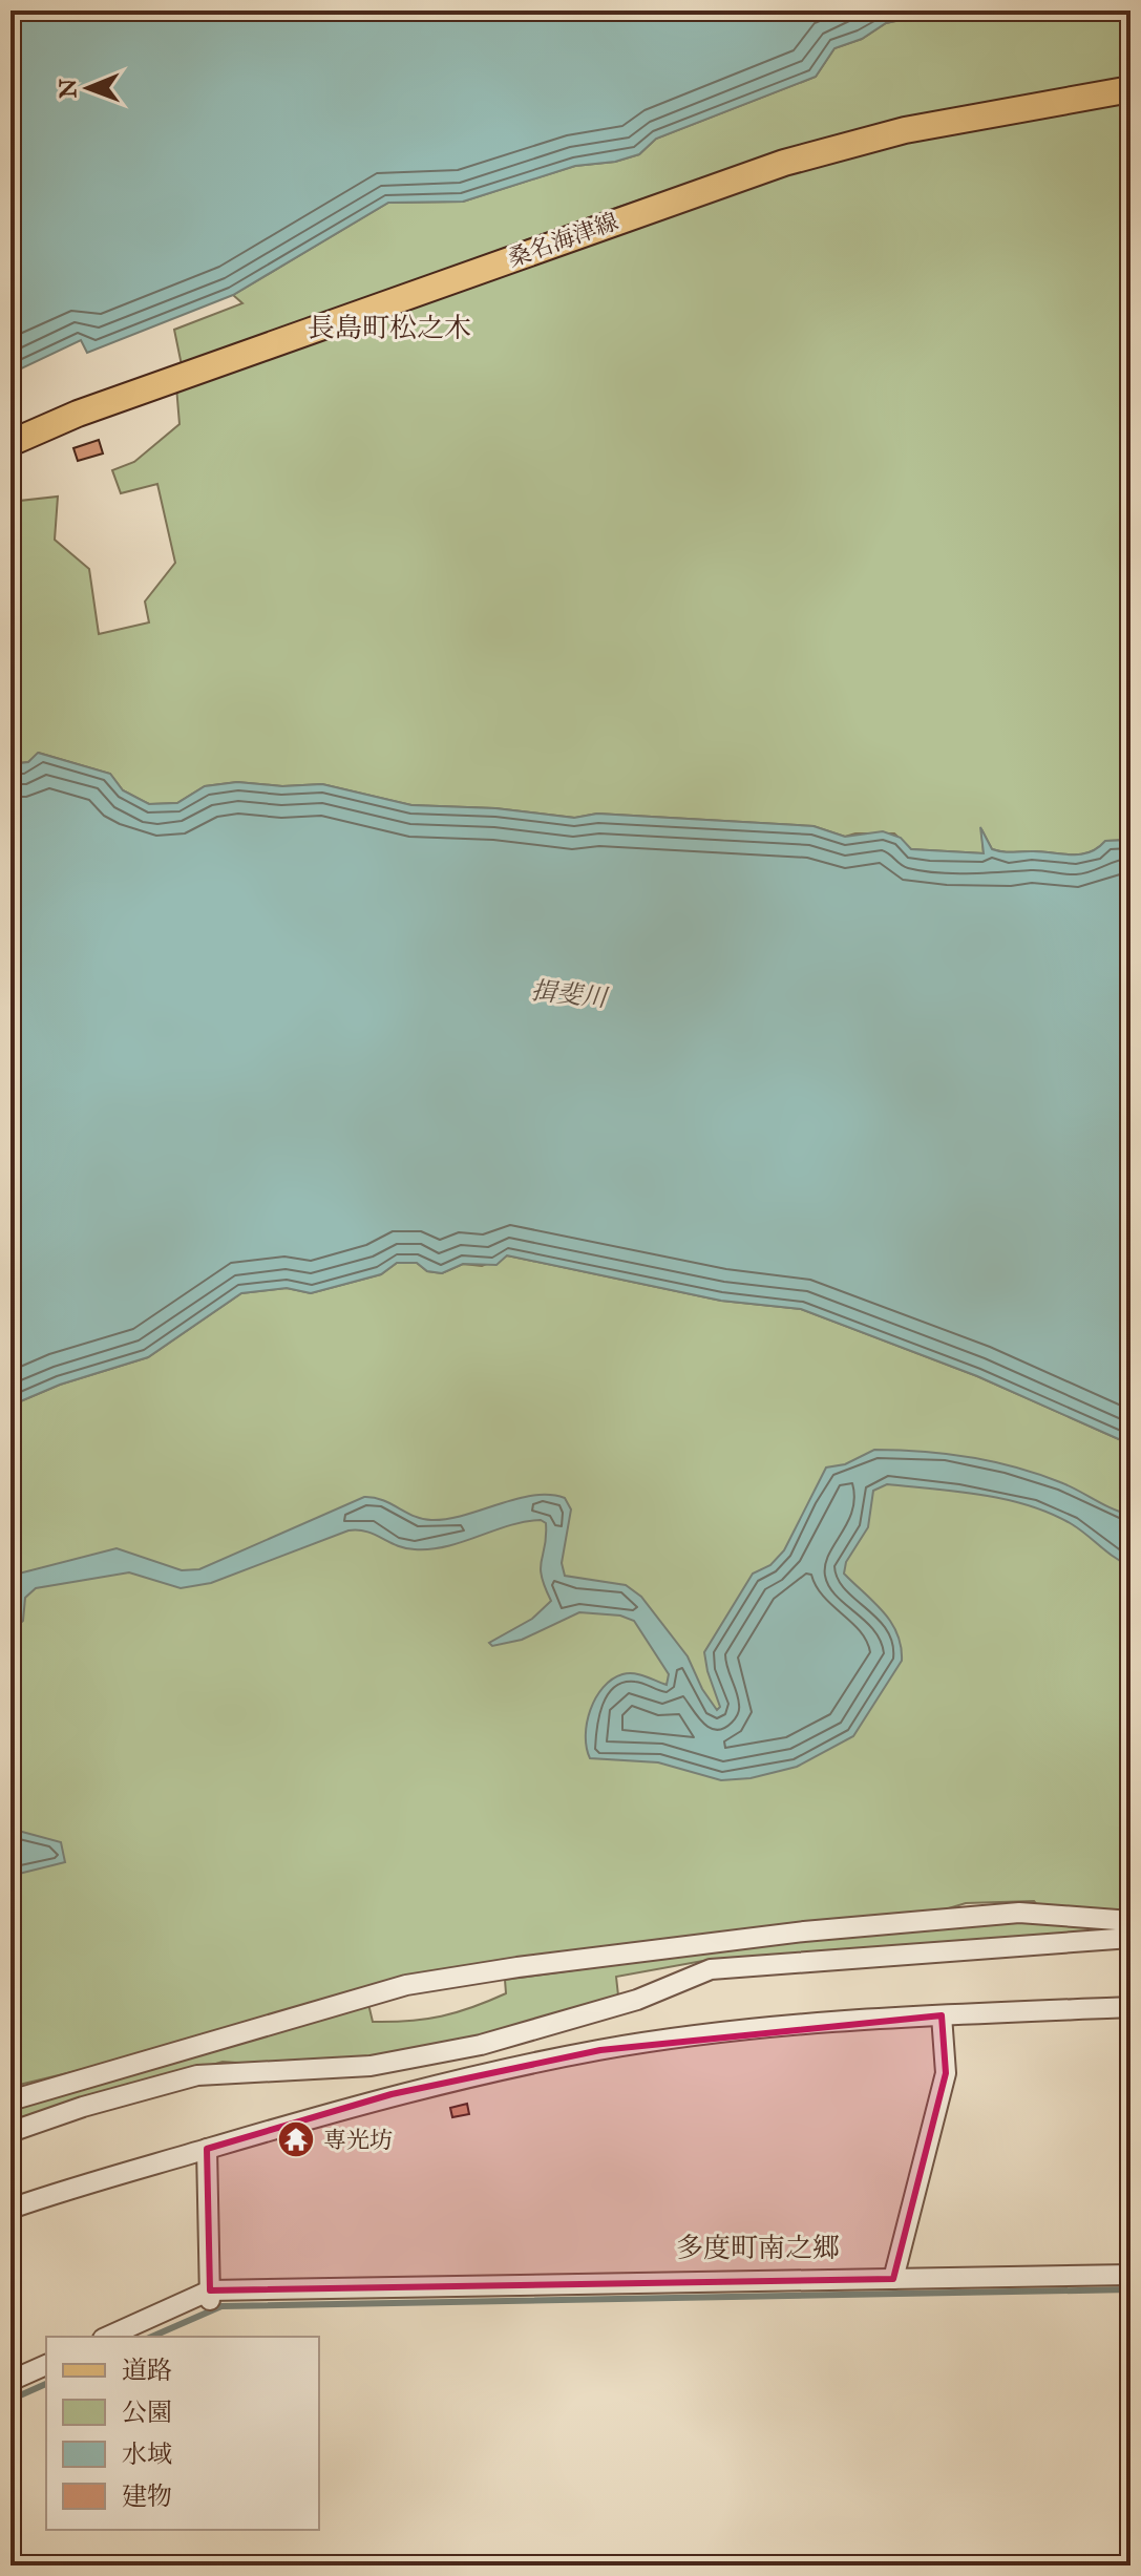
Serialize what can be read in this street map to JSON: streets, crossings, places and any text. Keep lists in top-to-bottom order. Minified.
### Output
{"streets":{"main road":["桑名海津線"]},"districts":["長島町松之木","多度町南之郷"],"water":["揖斐川"],"places":{"temple":["専光坊"]},"legend":["道路","公園","水域","建物"],"north":"left"}
